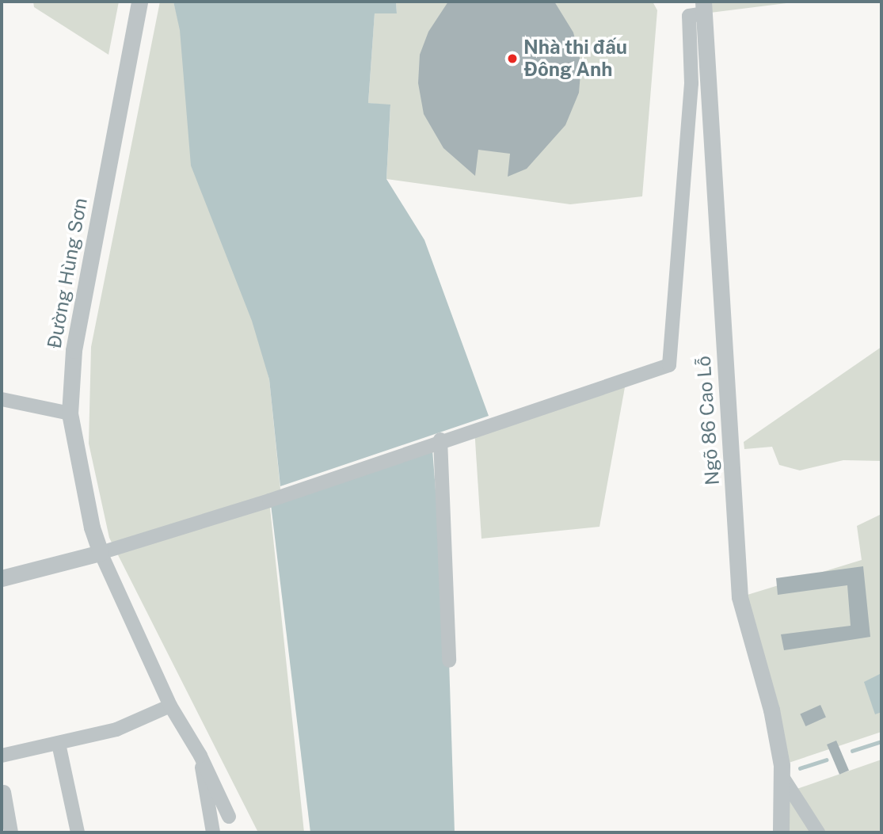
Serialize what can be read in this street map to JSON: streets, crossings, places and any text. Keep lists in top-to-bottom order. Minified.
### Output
{"streets":{"street":["Đường Hùng Sơn","Ngõ 86 Cao Lỗ"]},"places":["Nhà thi đấu Đông Anh"]}
